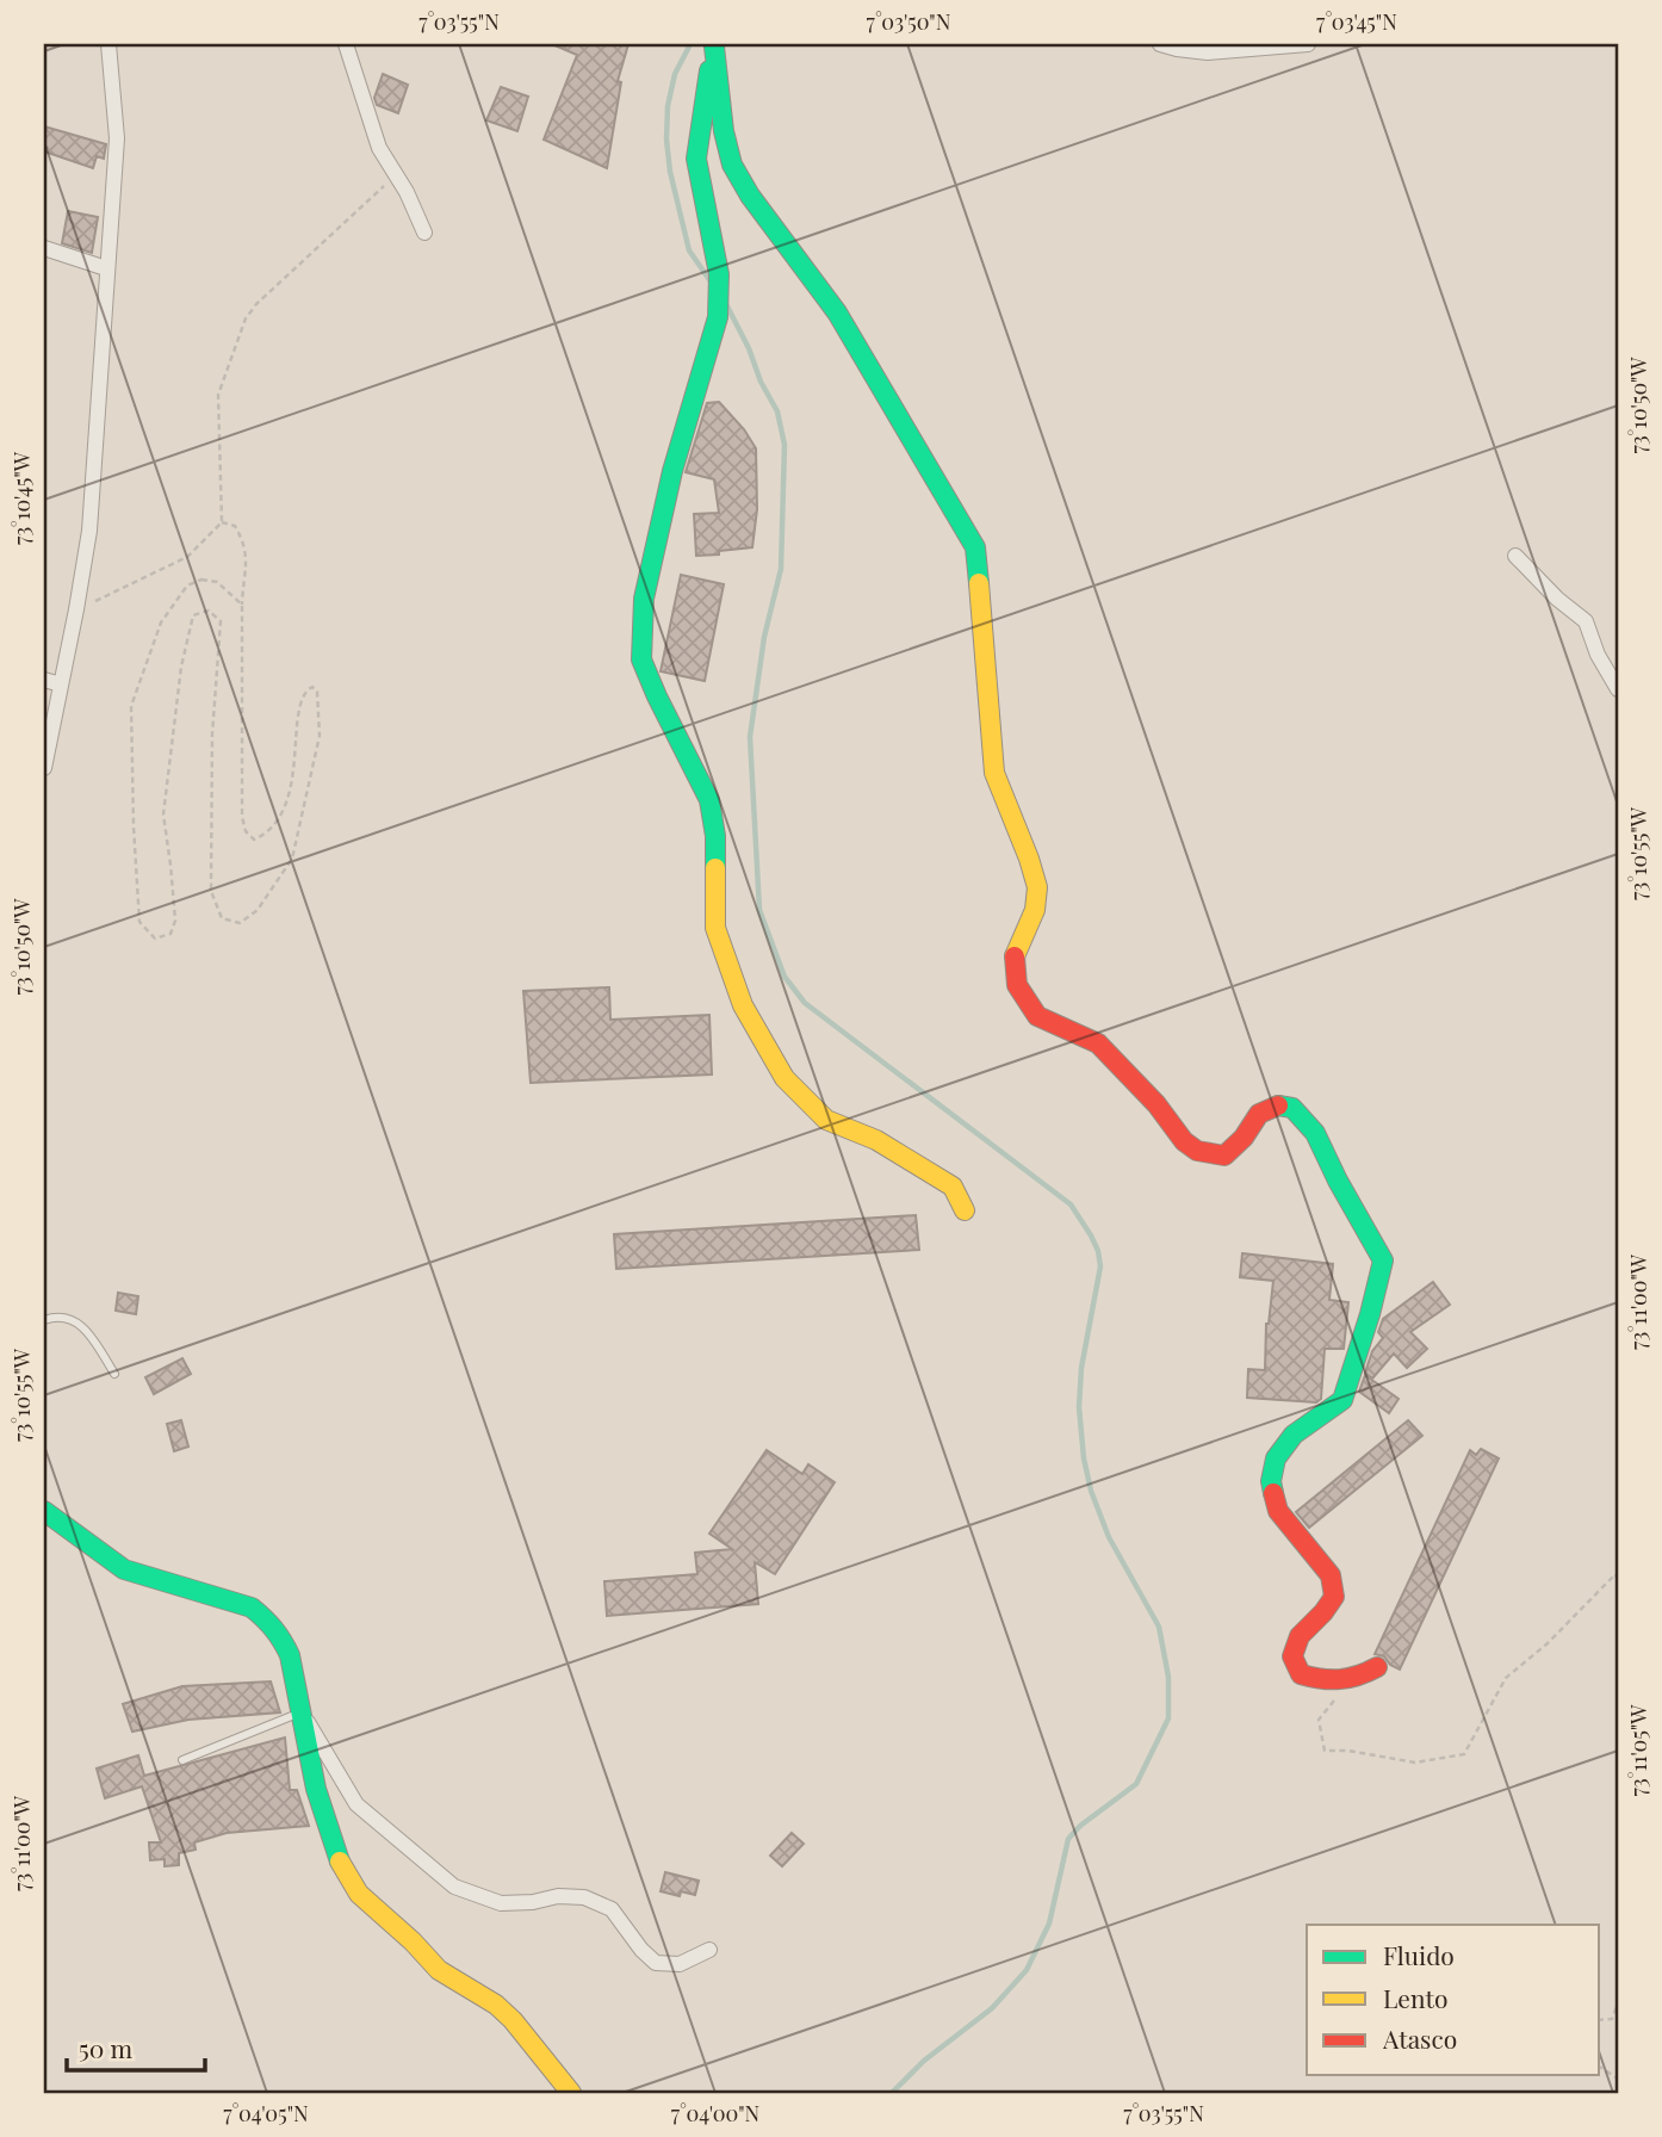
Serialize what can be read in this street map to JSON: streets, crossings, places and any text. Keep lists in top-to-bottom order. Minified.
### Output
{"legend":["Fluido","Lento","Atasco"],"scale_bar":"50 m","coordinates":["7°03'55\"N","7°03'50\"N","7°03'45\"N","73°10'50\"W","73°10'45\"W","73°10'55\"W","73°11'00\"W","73°11'05\"W","7°04'05\"N","7°04'00\"N"]}
